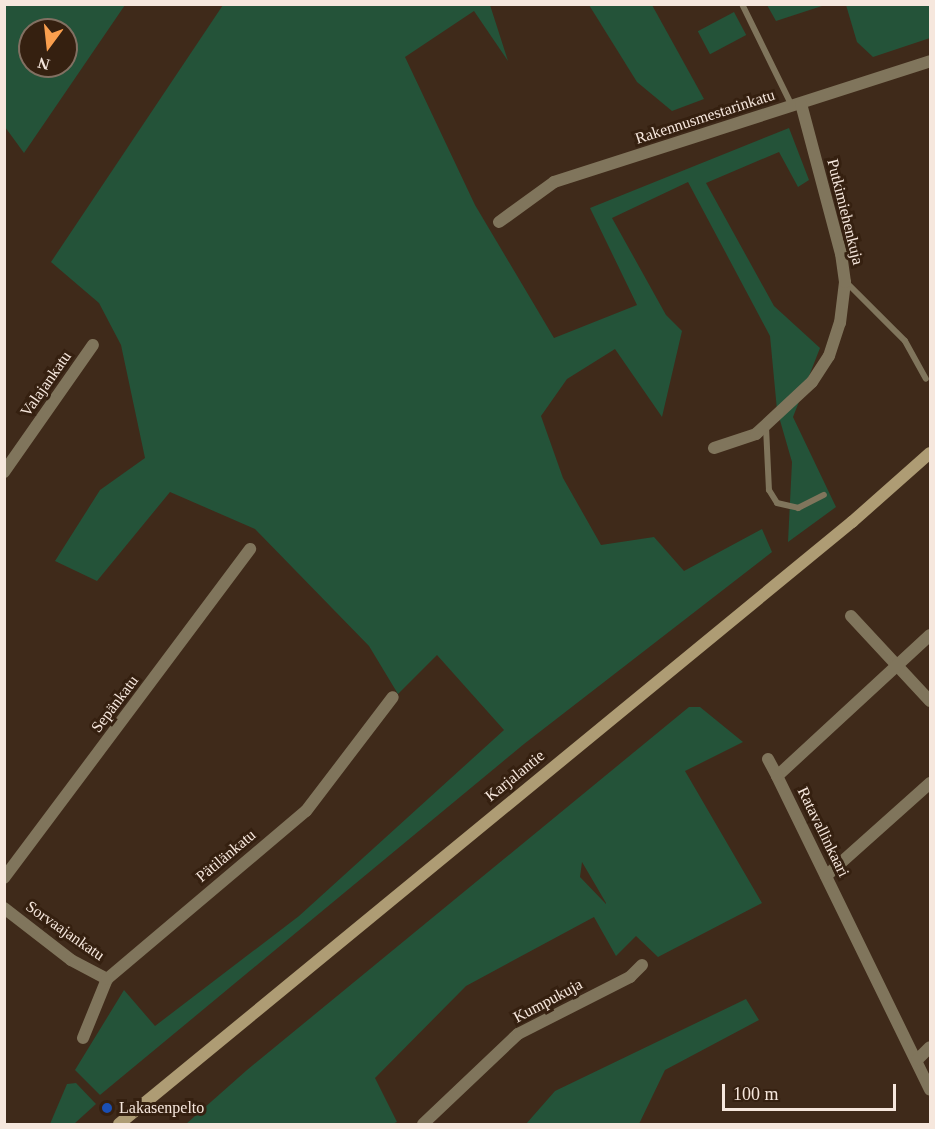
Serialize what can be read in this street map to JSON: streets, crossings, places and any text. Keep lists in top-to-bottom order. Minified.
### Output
{"streets":{"main road":["Karjalantie"],"street":["Rakennusmestarinkatu","Putkimiehenkuja","Valajankatu","Sepänkatu","Ratavallinkaari","Pätilänkatu","Sorvaajankatu","Kumpukuja"]},"crossings":[["Rakennusmestarinkatu","Putkimiehenkuja"],["Pätilänkatu","Sorvaajankatu"]],"places":["Lakasenpelto"],"scale_bar":"100 m","north":"bottom"}
